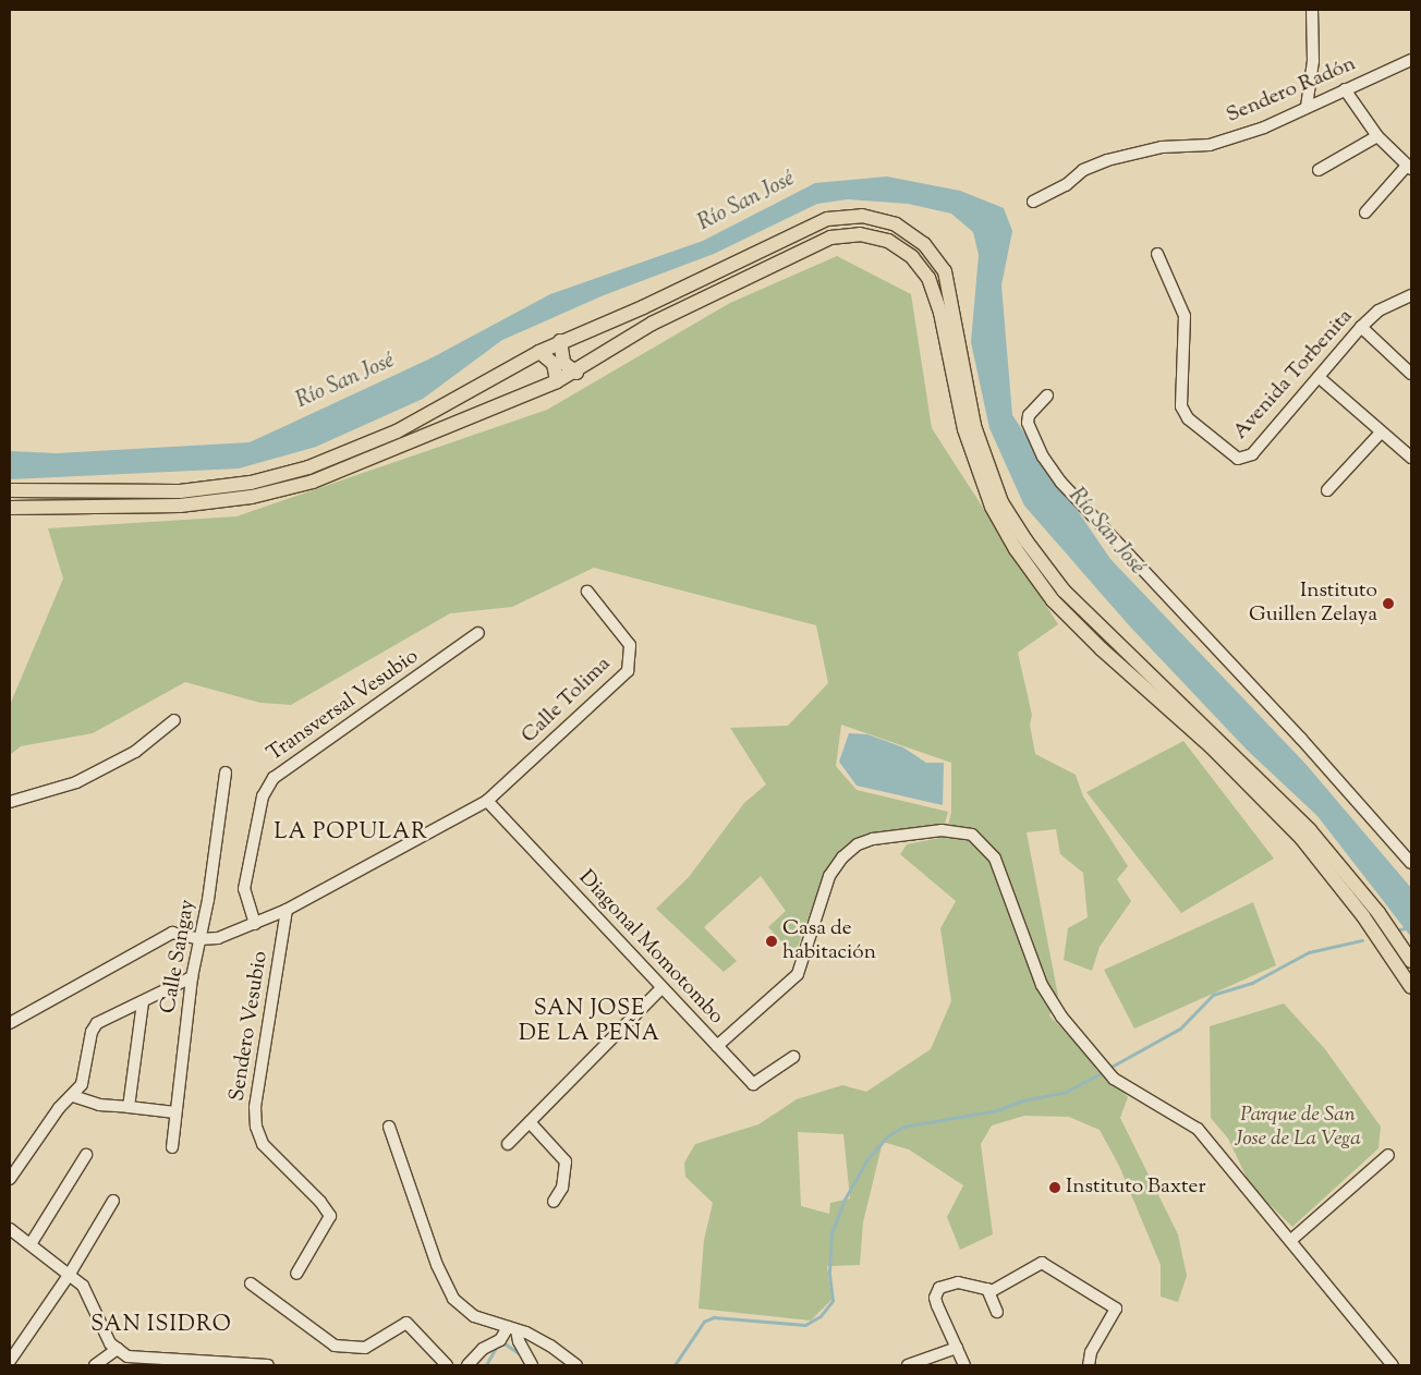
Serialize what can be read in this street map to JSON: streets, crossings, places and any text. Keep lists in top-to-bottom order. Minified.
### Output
{"streets":{"street":["Sendero Radón","Avenida Torbenita","Calle Tolima","Transversal Vesubio","Diagonal Momotombo","Calle Sangay","Sendero Vesubio"]},"crossings":[["Calle Tolima","Transversal Vesubio"],["Calle Tolima","Diagonal Momotombo"],["Calle Tolima","Calle Sangay"],["Calle Tolima","Sendero Vesubio"]],"districts":["LA POPULAR","SAN JOSE DE LA PEÑA","SAN ISIDRO"],"water":["Río San José"],"parks":["Parque de San Jose de La Vega"],"places":["Instituto Guillen Zelaya","Casa de habitación","Instituto Baxter"]}
